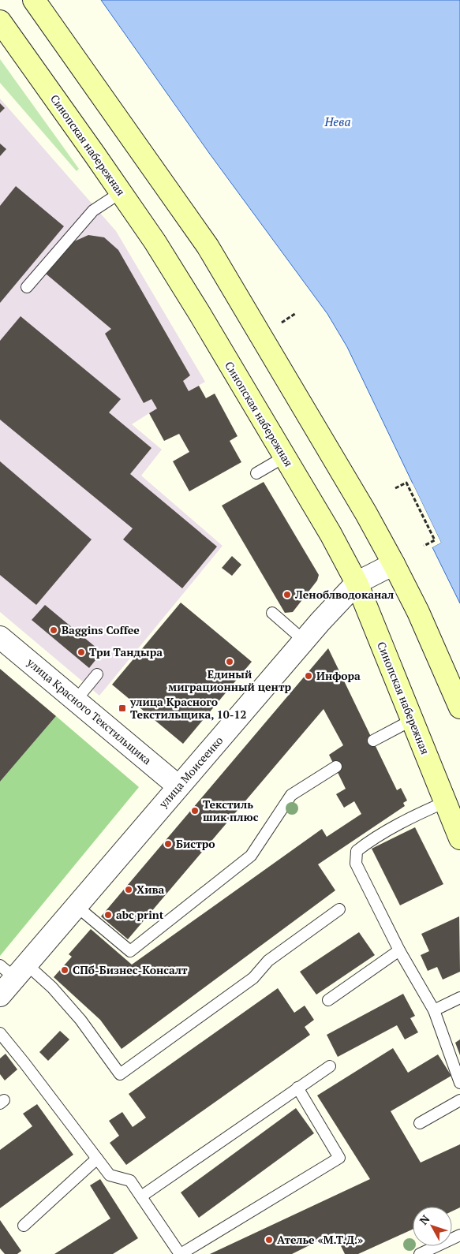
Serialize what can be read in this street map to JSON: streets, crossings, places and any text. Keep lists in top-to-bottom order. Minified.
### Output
{"streets":{"main road":["Синопская набережная"],"street":["улица Красного Текстильщика","улица Моисеенко"]},"crossings":[["Синопская набережная","улица Моисеенко"],["улица Красного Текстильщика","улица Моисеенко"]],"water":["Нева"],"places":{"other":["Леноблводоканал","Baggins Coffee","Три Тандыра","Единый миграционный центр","Инфора","Текстиль шик плюс","Бистро","Хива","abc print","СПб-Бизнес-Консалт","Ателье «М.Т.Д.»"],"transit":["улица Красного Текстильщика, 10-12"]},"north":"top left"}
